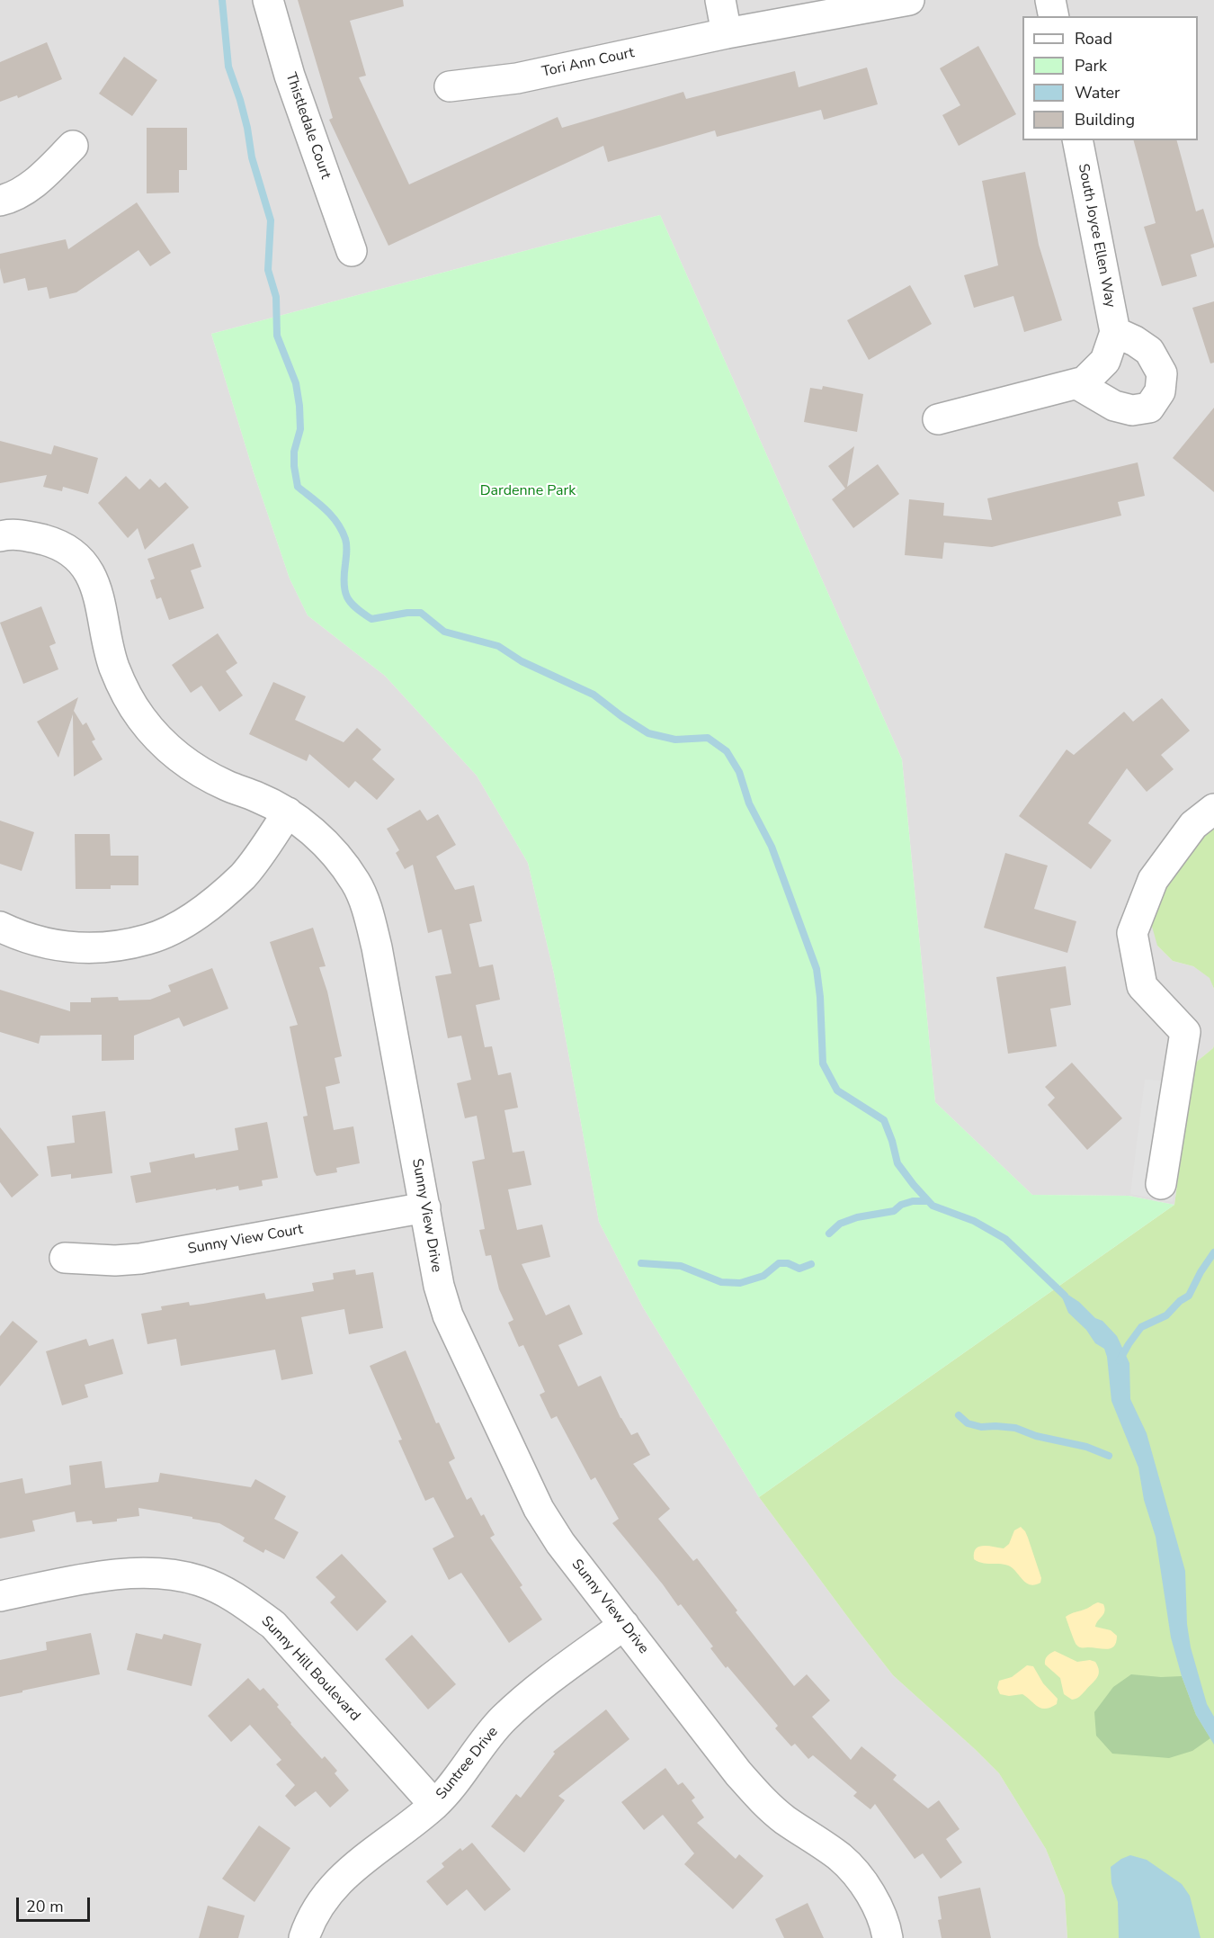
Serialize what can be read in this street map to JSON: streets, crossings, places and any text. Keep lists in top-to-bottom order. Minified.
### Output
{"streets":{"street":["Tori Ann Court","Thistledale Court","South Joyce Ellen Way","Sunny View Drive","Sunny View Court","Sunny Hill Boulevard","Suntree Drive"]},"crossings":[["Sunny View Drive","Sunny View Court"],["Sunny View Drive","Suntree Drive"],["Sunny Hill Boulevard","Suntree Drive"]],"parks":["Dardenne Park"],"legend":["Road","Park","Water","Building"],"scale_bar":"20 m"}
